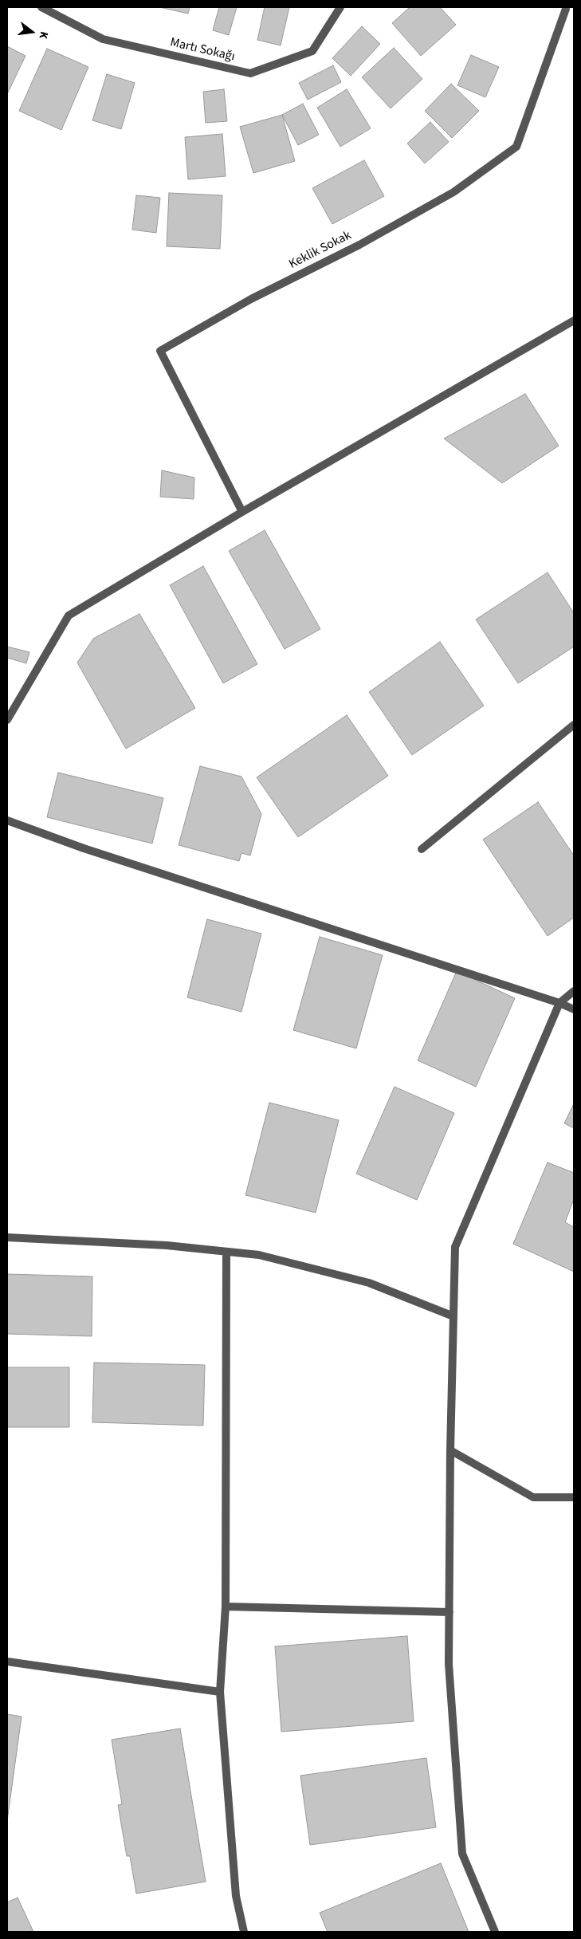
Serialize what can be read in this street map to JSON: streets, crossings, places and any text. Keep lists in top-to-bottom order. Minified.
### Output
{"streets":{"street":["Martı Sokağı","Keklik Sokak"]},"north":"right"}
